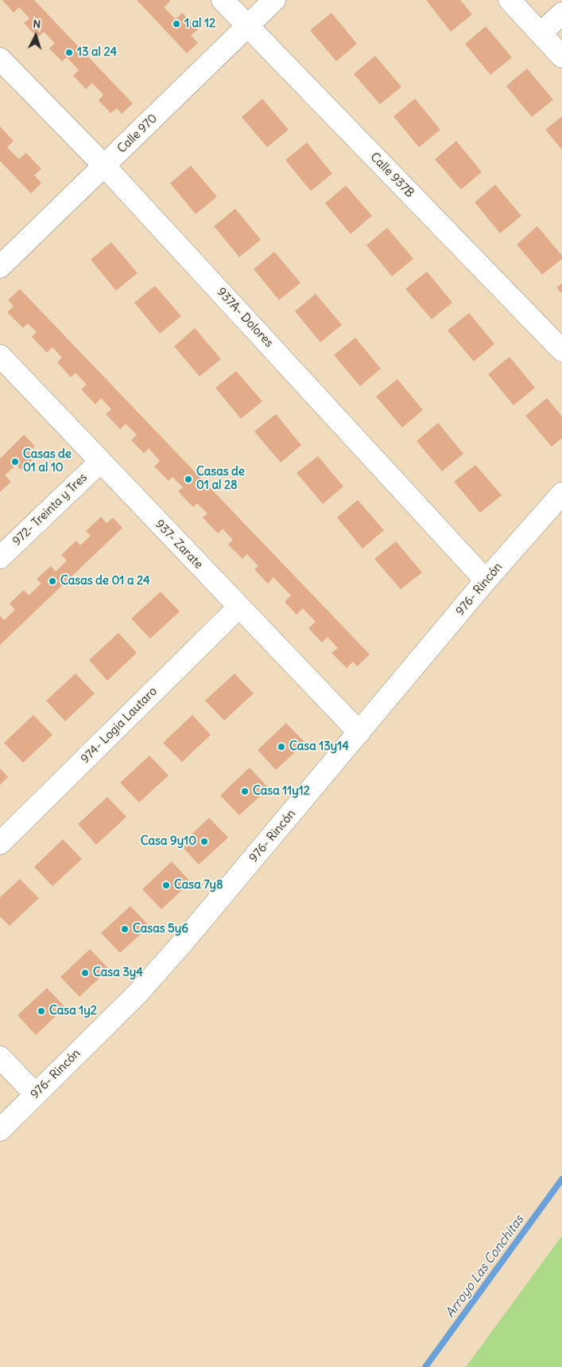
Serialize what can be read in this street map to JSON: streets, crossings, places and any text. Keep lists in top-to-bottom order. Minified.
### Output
{"streets":{"street":["Calle 970","Calle 937B","937A- Dolores","972- Treinta y Tres","937- Zarate","976- Rincón","974- Logia Lautaro"]},"crossings":[["Calle 970","Calle 937B"],["Calle 970","937A- Dolores"],["937A- Dolores","976- Rincón"],["972- Treinta y Tres","937- Zarate"],["937- Zarate","976- Rincón"],["937- Zarate","974- Logia Lautaro"]],"water":["Arroyo Las Conchitas"],"places":["1 al 12","13 al 24","Casas de 01 al 10","Casas de 01 al 28","Casas de 01 a 24","Casa 13y14","Casa 11y12","Casa 9y10","Casa 7y8","Casas 5y6","Casa 3y4","Casa 1y2"],"north":"top"}
